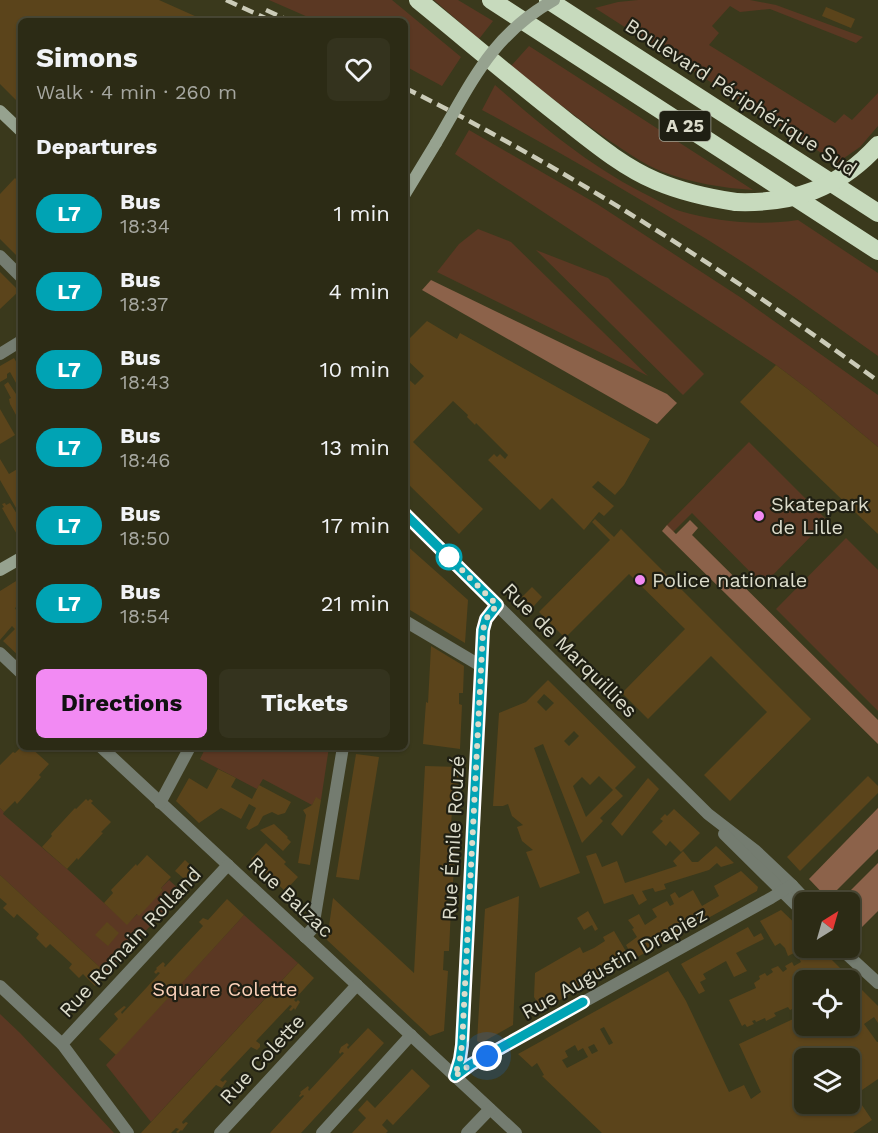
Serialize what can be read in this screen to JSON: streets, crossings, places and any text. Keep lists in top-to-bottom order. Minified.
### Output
{"streets":{"highway":["Boulevard Périphérique Sud","A 25"],"street":["Rue de Marquillies","Rue Émile Rouzé","Rue Balzac","Rue Romain Rolland","Rue Augustin Drapiez","Rue Colette"]},"crossings":[["Rue de Marquillies","Rue Émile Rouzé"],["Rue de Marquillies","Rue Augustin Drapiez"],["Rue Émile Rouzé","Rue Balzac"],["Rue Émile Rouzé","Rue Augustin Drapiez"],["Rue Balzac","Rue Romain Rolland"],["Rue Balzac","Rue Augustin Drapiez"],["Rue Balzac","Rue Colette"]],"parks":["Square Colette"],"places":["Skatepark de Lille","Police nationale"],"lines":["bus line L7"],"north":"top right","page":{"heading":[["Simons","Walk · 4 min · 260 m"],"Departures"],"list":[{"mark":"L7","name":"Bus","note":"18:34","value":"1 min"},{"mark":"L7","name":"Bus","note":"18:37","value":"4 min"},{"mark":"L7","name":"Bus","note":"18:43","value":"10 min"},{"mark":"L7","name":"Bus","note":"18:46","value":"13 min"},{"mark":"L7","name":"Bus","note":"18:50","value":"17 min"},{"mark":"L7","name":"Bus","note":"18:54","value":"21 min"}],"buttons":["Directions","Tickets"]}}
